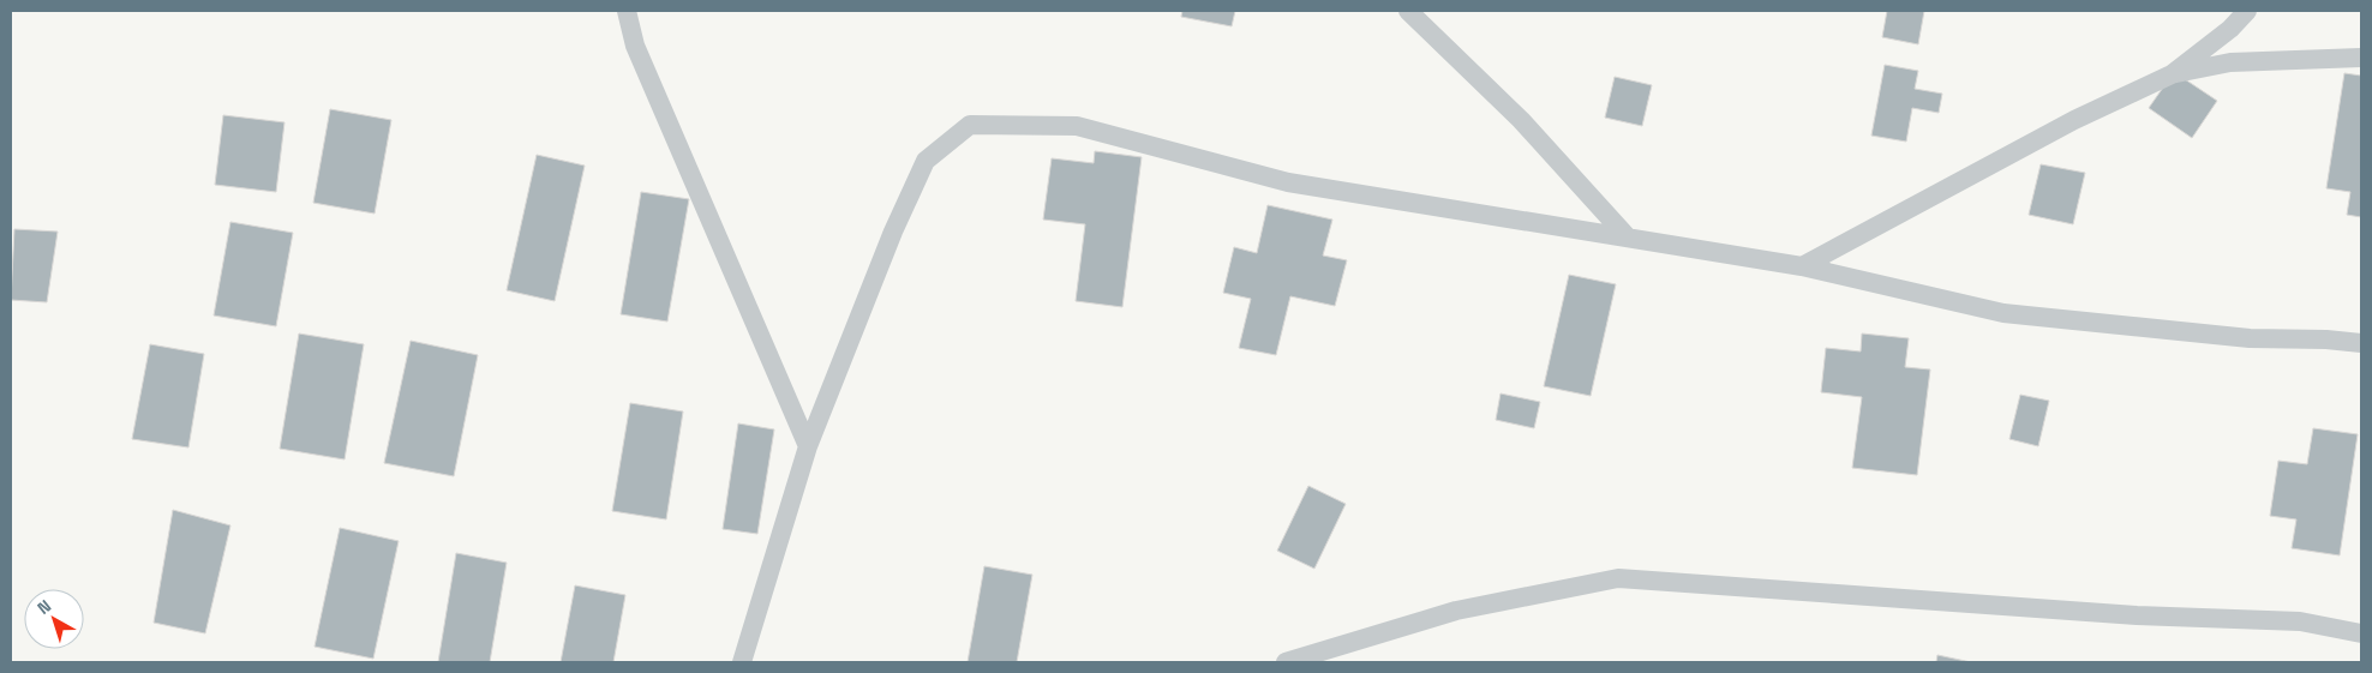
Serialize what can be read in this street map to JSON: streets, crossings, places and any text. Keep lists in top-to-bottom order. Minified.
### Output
{"north":"top left"}
